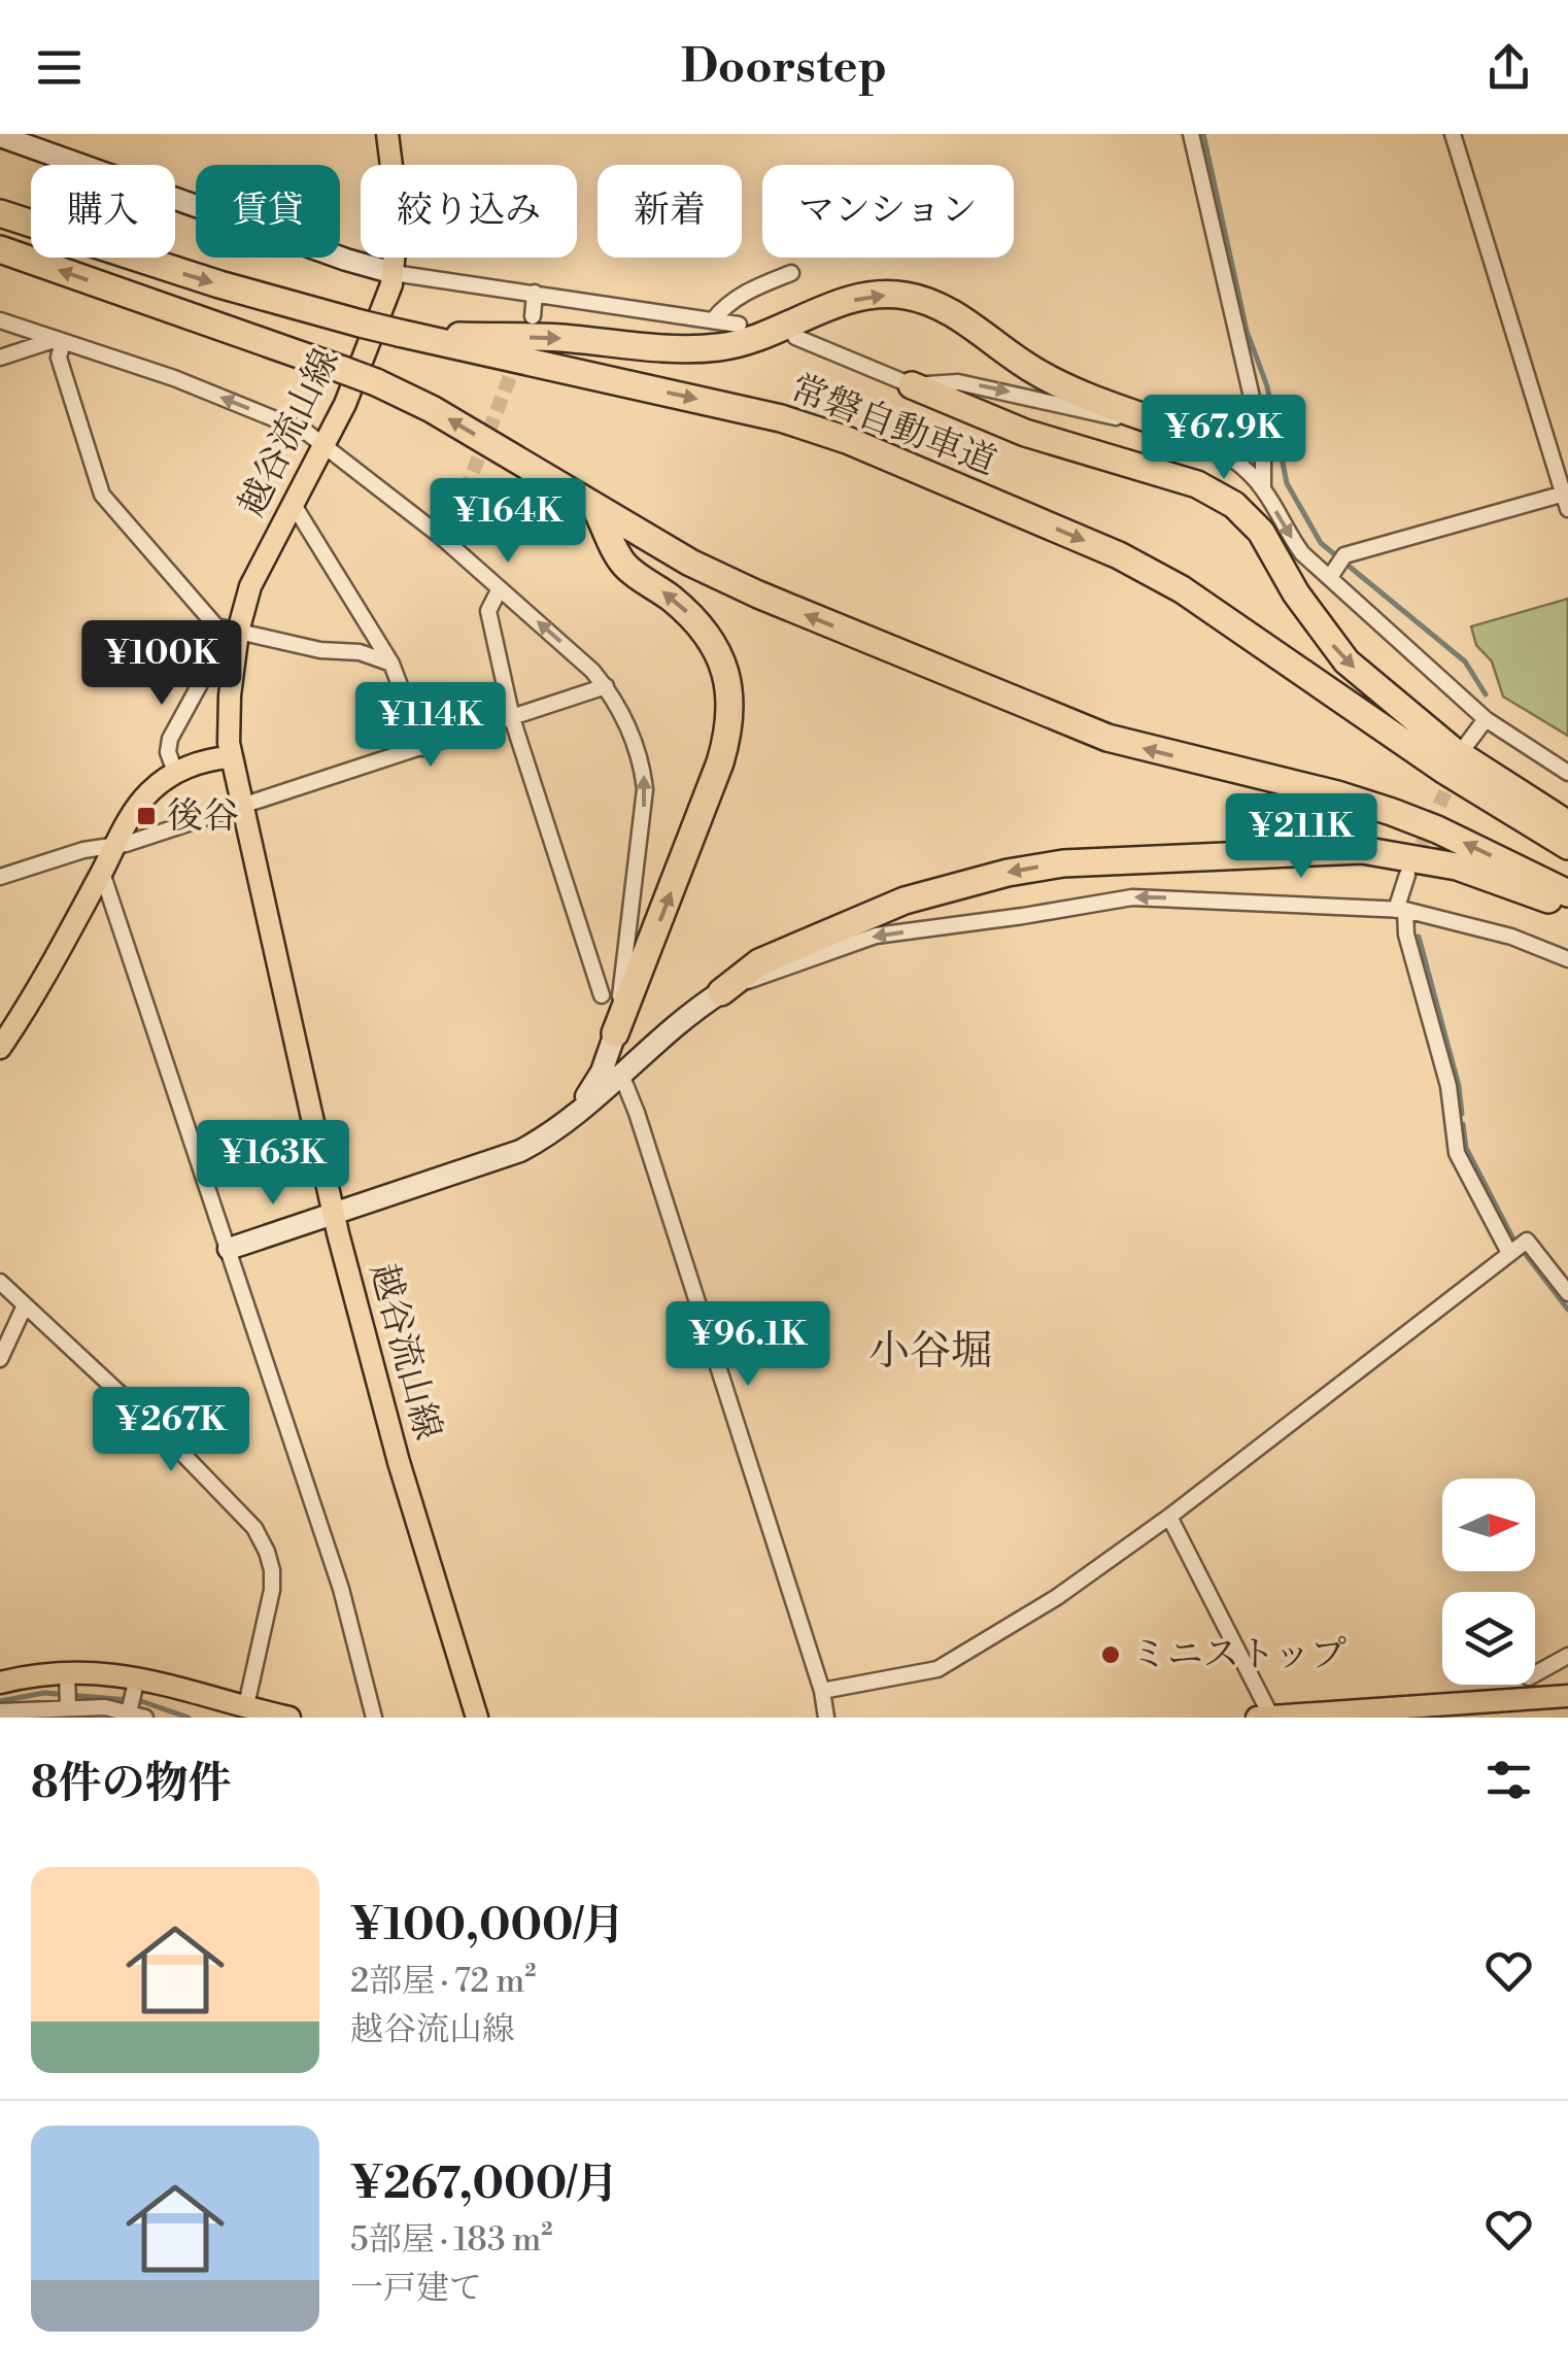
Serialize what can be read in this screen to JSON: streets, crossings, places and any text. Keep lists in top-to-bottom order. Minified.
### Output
{"streets":{"highway":["常磐自動車道"],"main road":["越谷流山線"]},"districts":["小谷堀"],"places":{"transit":["後谷"],"other":["ミニストップ"]},"north":"right","page":{"header":"Doorstep","chip":["購入","賃貸","絞り込み","新着","マンション"],"price":["¥67.9K","¥164K","¥100K","¥114K","¥211K","¥163K","¥96.1K","¥267K"],"heading":"8件の物件","list":[{"name":"¥100,000/月","note":"2部屋 · 72 m² · 越谷流山線"},{"name":"¥267,000/月","note":"5部屋 · 183 m² · 一戸建て"}]}}
